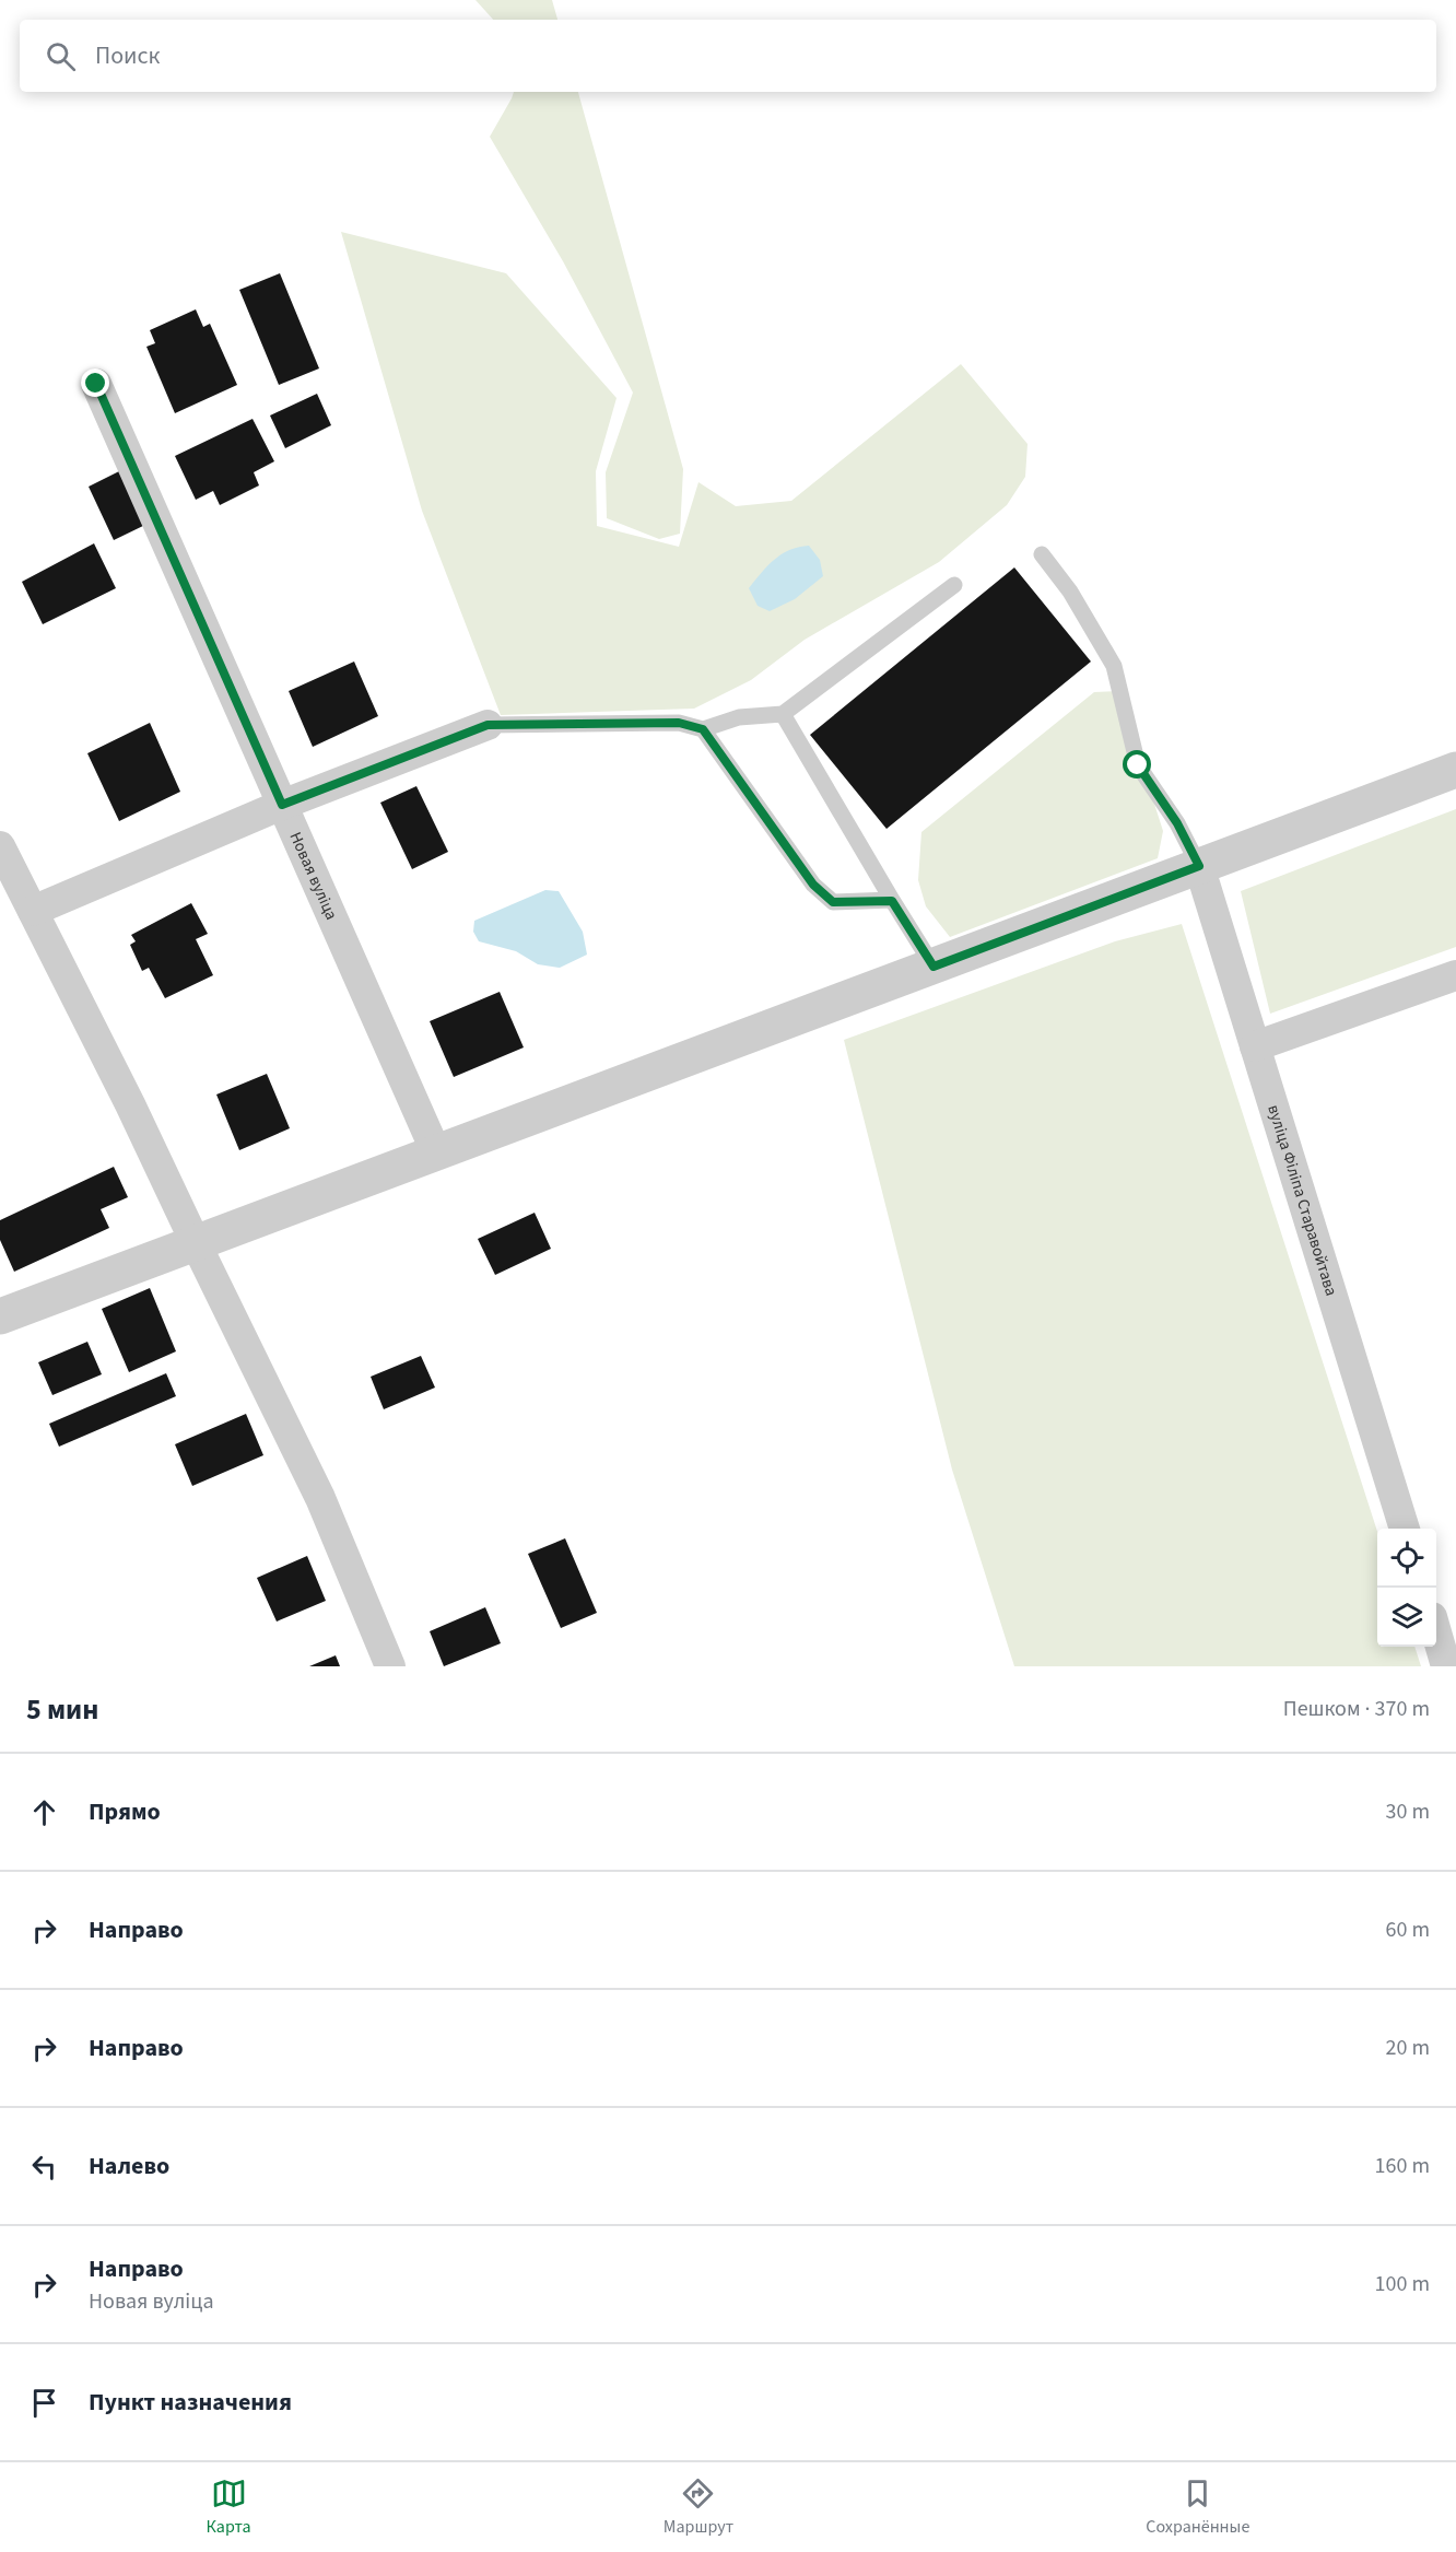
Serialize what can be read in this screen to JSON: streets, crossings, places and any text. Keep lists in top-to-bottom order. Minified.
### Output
{"streets":{"street":["Новая вуліца","вуліца Філіпа Старавойтава"]},"page":{"search":"Поиск","heading":["5 мин","Пешком · 370 m"],"list":[["Прямо","30 m"],["Направо","60 m"],["Направо","20 m"],["Налево","160 m"],["Направо","Новая вуліца","100 m"],"Пункт назначения"],"nav":["Карта","Маршрут","Сохранённые"]}}
